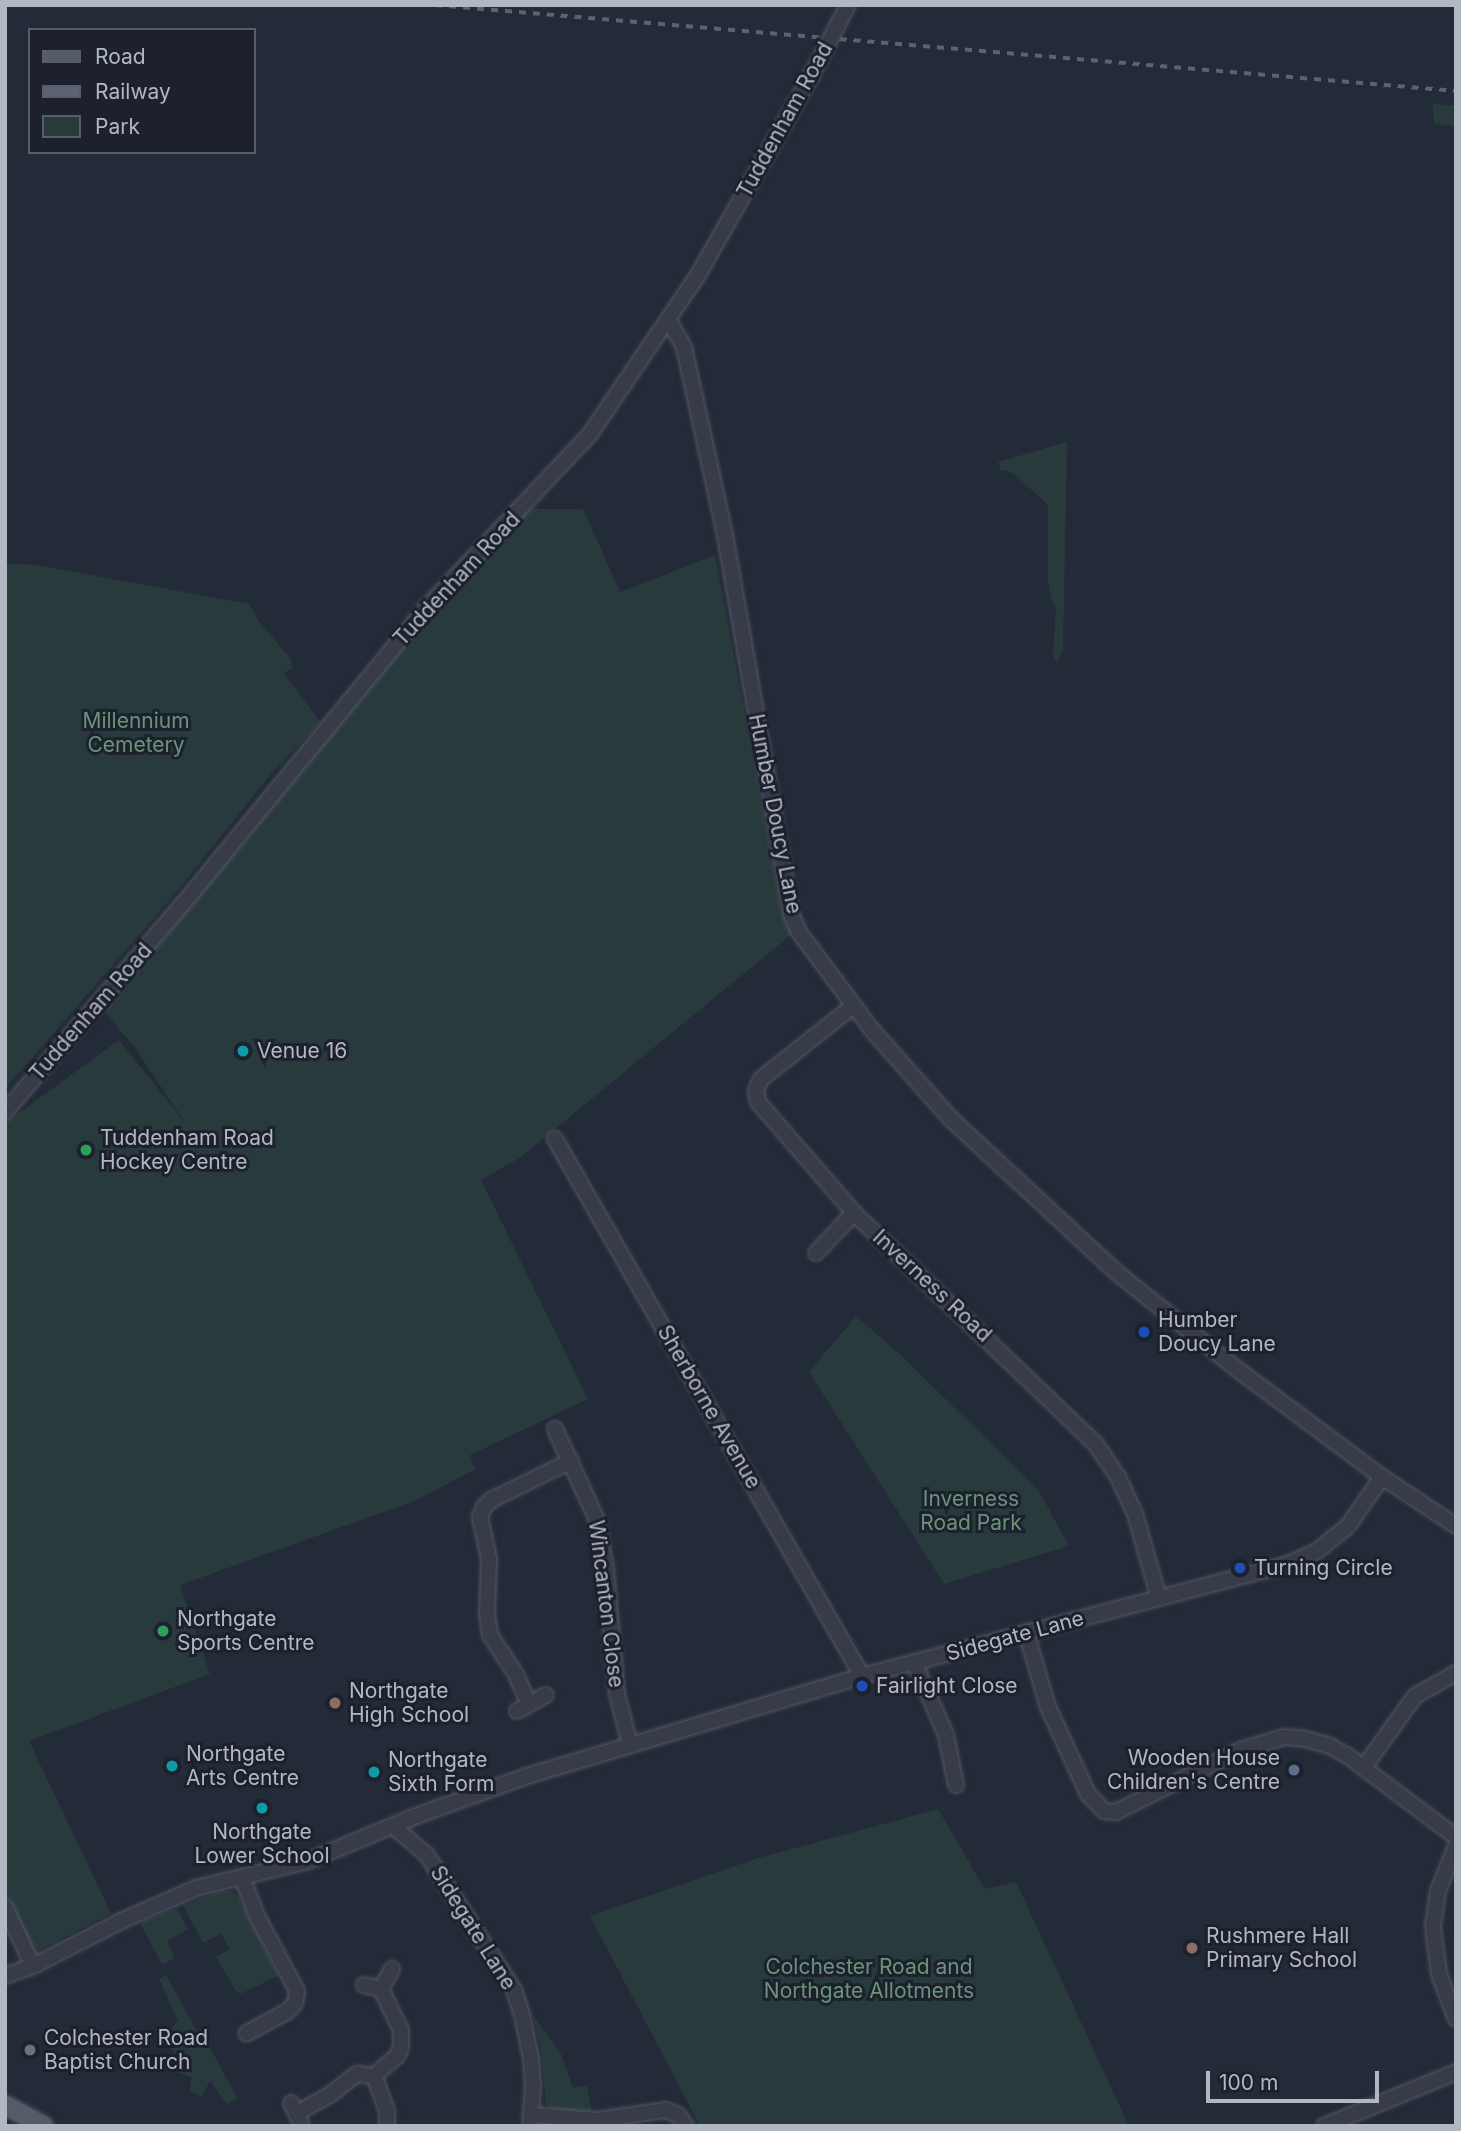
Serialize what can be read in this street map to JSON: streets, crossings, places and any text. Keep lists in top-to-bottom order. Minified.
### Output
{"streets":{"street":["Tuddenham Road","Humber Doucy Lane","Inverness Road","Sherborne Avenue","Wincanton Close","Sidegate Lane"]},"crossings":[["Tuddenham Road","Humber Doucy Lane"],["Humber Doucy Lane","Inverness Road"],["Humber Doucy Lane","Sidegate Lane"],["Inverness Road","Sidegate Lane"],["Sherborne Avenue","Sidegate Lane"],["Wincanton Close","Sidegate Lane"]],"parks":["Millennium Cemetery","Inverness Road Park","Colchester Road and Northgate Allotments"],"places":["Venue 16","Tuddenham Road Hockey Centre","Humber Doucy Lane","Turning Circle","Northgate Sports Centre","Fairlight Close","Northgate High School","Northgate Arts Centre","Wooden House Children's Centre","Northgate Sixth Form","Northgate Lower School","Rushmere Hall Primary School","Colchester Road Baptist Church"],"legend":["Road","Railway","Park"],"scale_bar":"100 m"}
